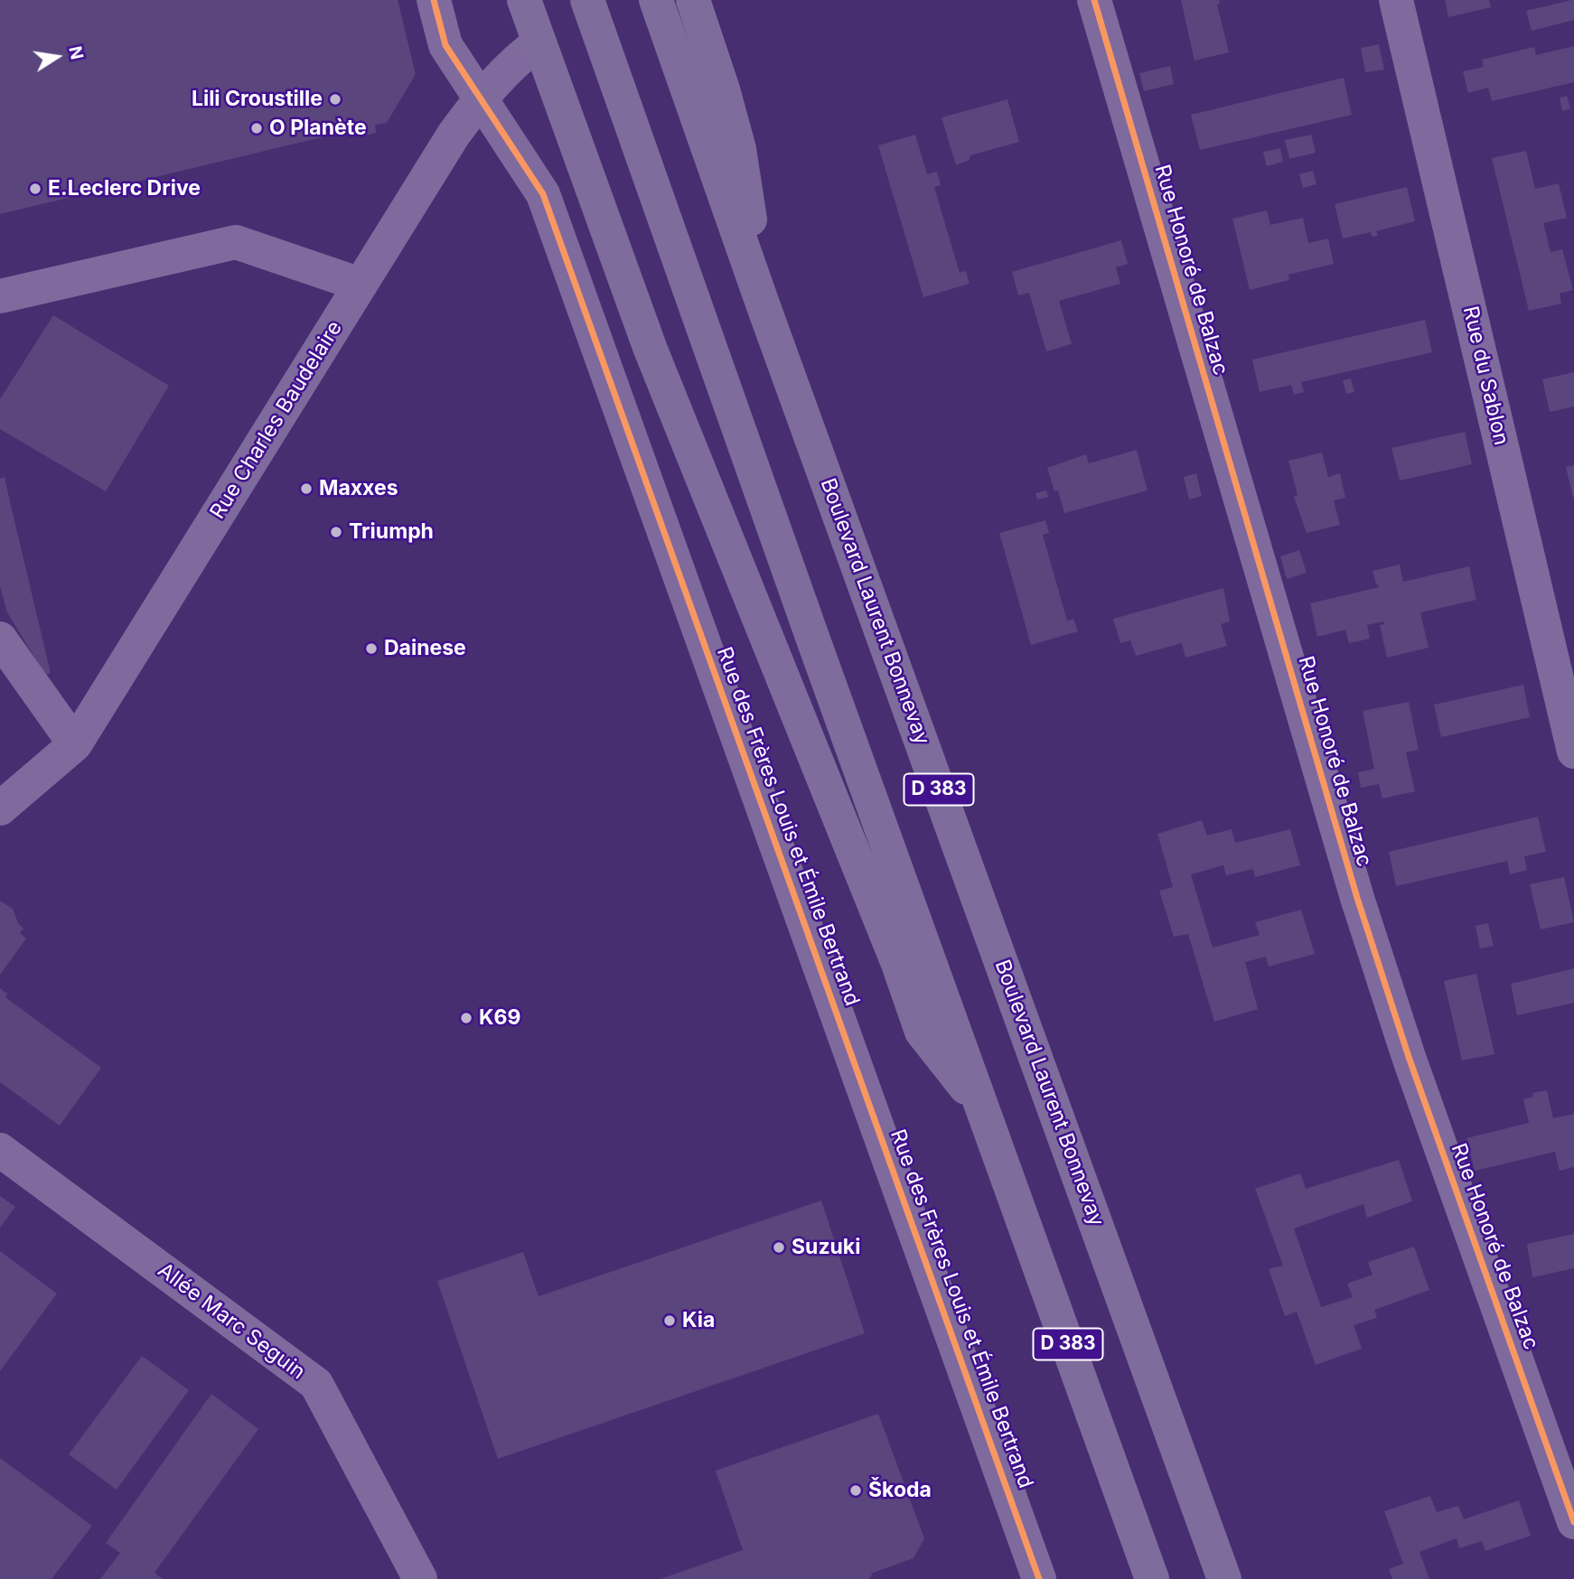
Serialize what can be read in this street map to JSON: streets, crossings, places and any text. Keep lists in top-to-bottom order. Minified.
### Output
{"streets":{"highway":["Boulevard Laurent Bonnevay","D 383"],"street":["Rue Honoré de Balzac","Rue du Sablon","Rue Charles Baudelaire","Rue des Frères Louis et Émile Bertrand","Allée Marc Seguin"]},"crossings":[["Rue Charles Baudelaire","Rue des Frères Louis et Émile Bertrand"]],"places":["Lili Croustille","O Planète","E.Leclerc Drive","Maxxes","Triumph","Dainese","K69","Suzuki","Kia","Škoda"],"north":"right"}
